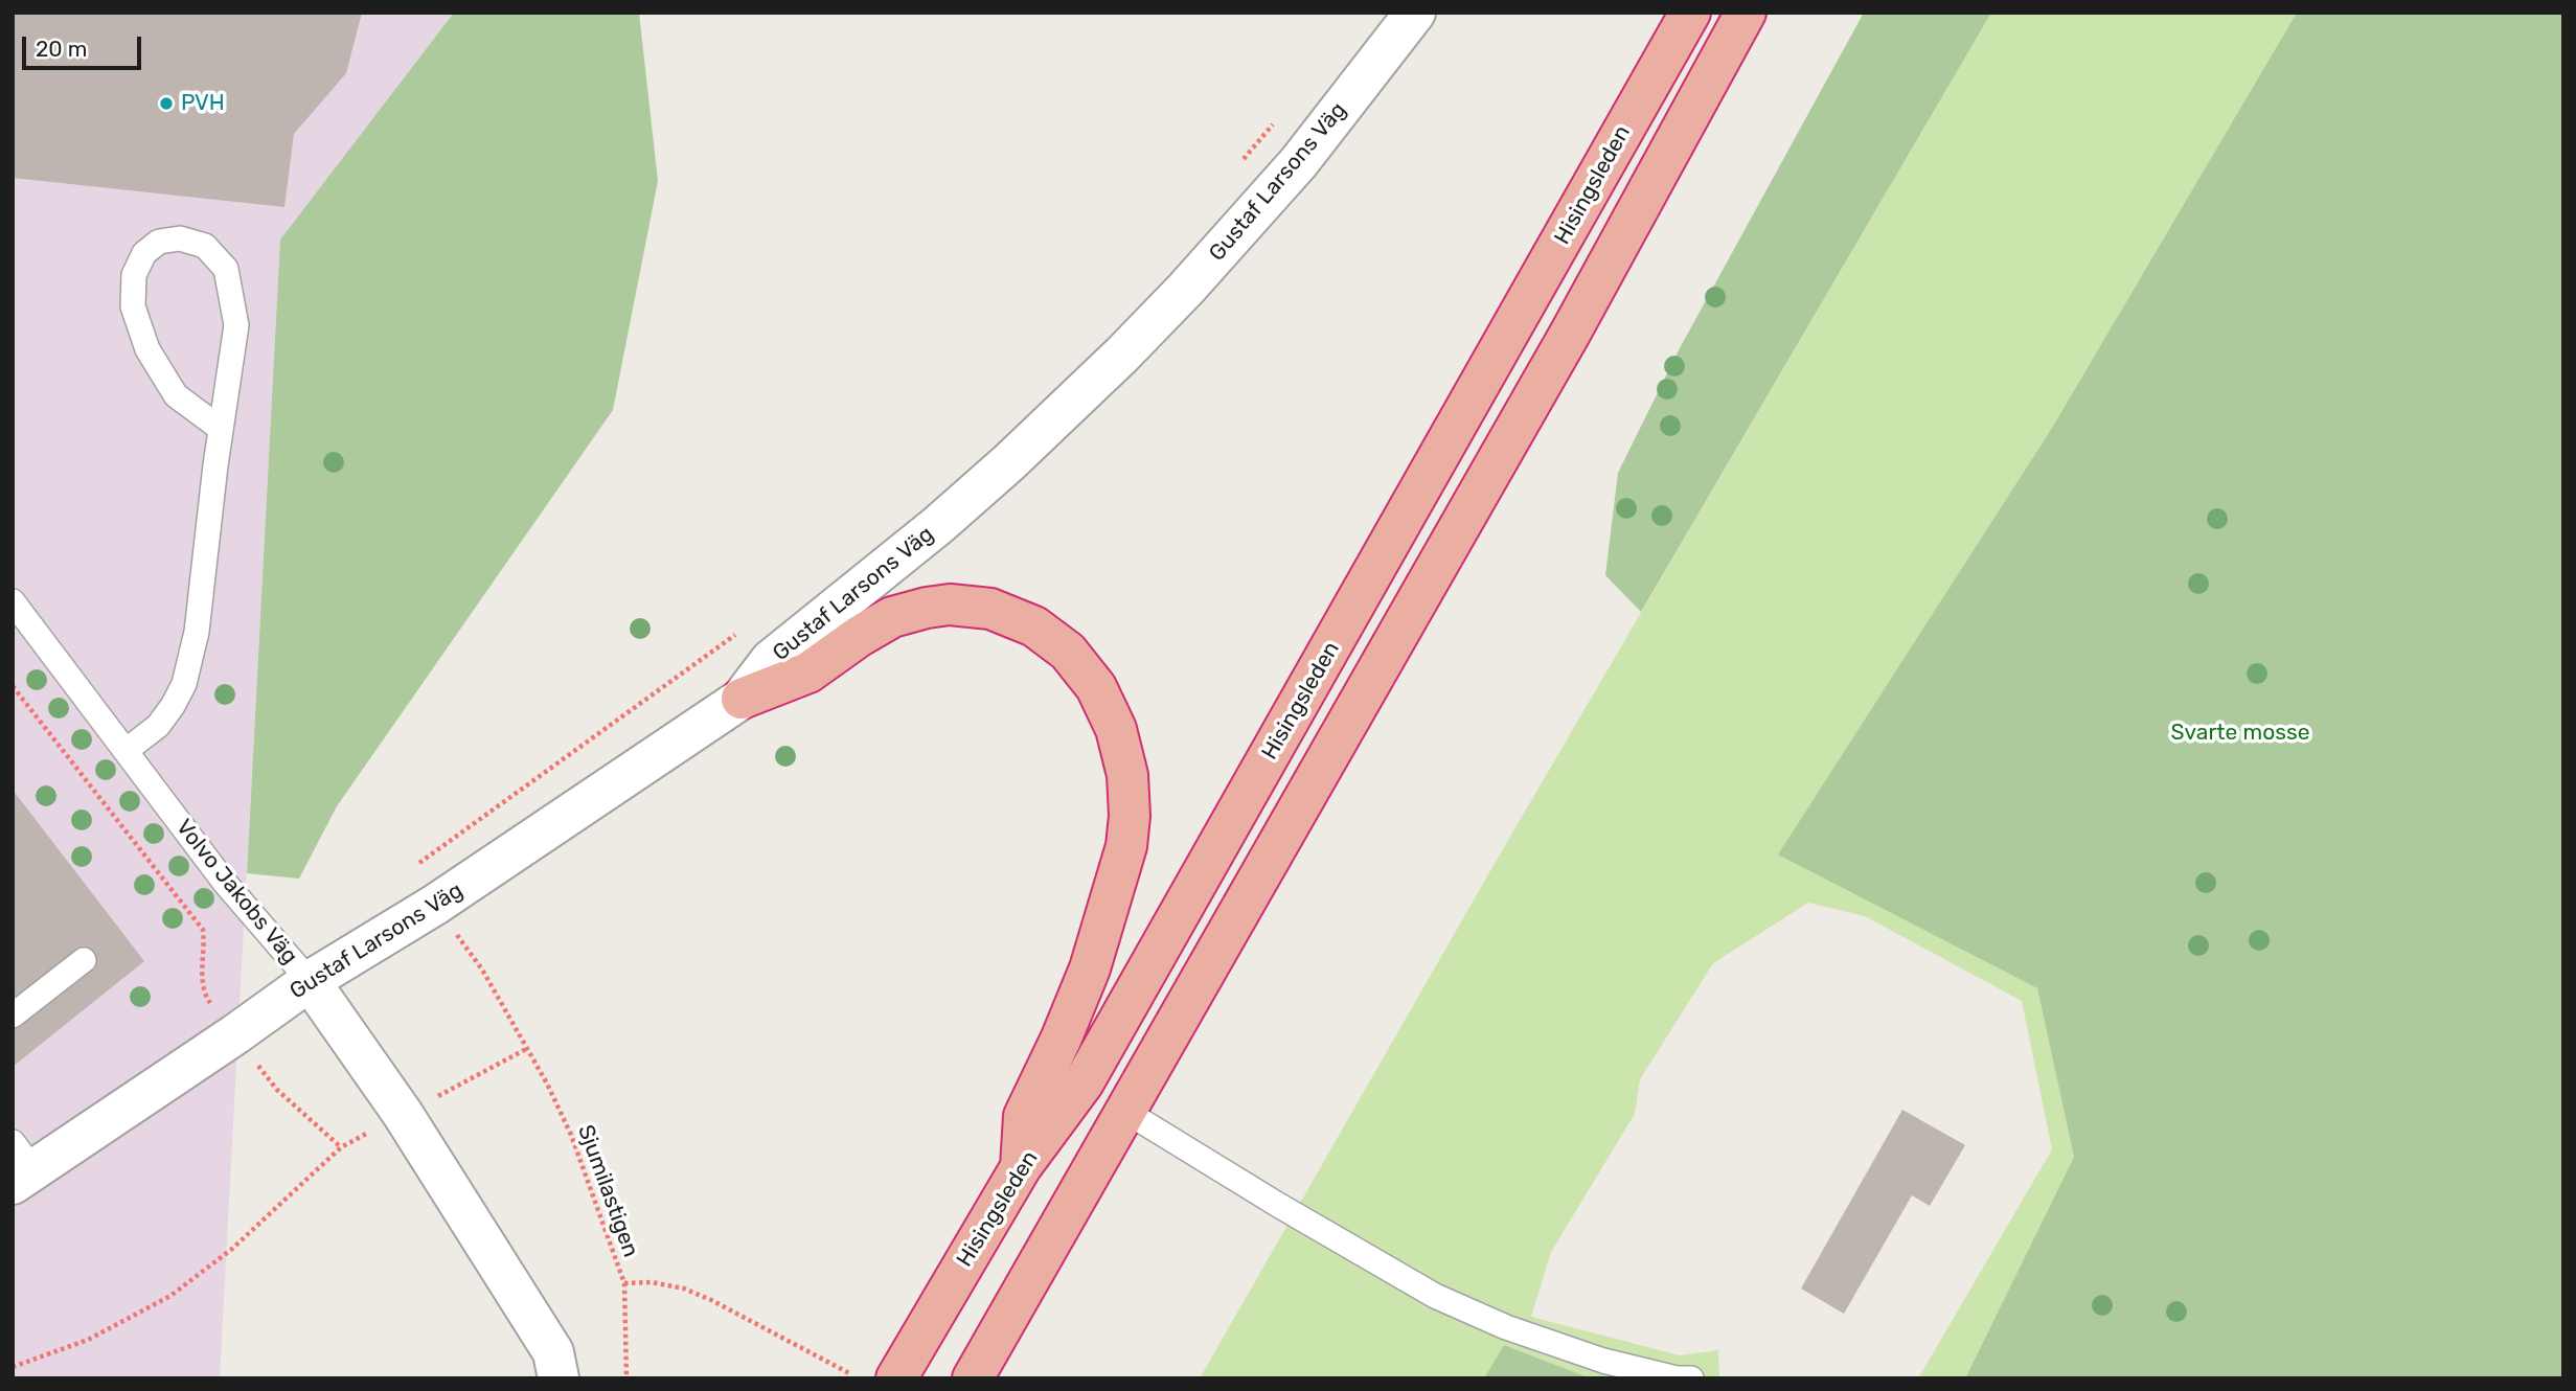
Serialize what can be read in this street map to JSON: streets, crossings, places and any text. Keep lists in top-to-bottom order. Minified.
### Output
{"streets":{"highway":["Hisingsleden"],"street":["Gustaf Larsons Väg","Volvo Jakobs Väg"],"path":["Sjumilastigen"]},"crossings":[["Gustaf Larsons Väg","Volvo Jakobs Väg"],["Gustaf Larsons Väg","Sjumilastigen"]],"parks":["Svarte mosse"],"places":["PVH"],"scale_bar":"20 m"}
